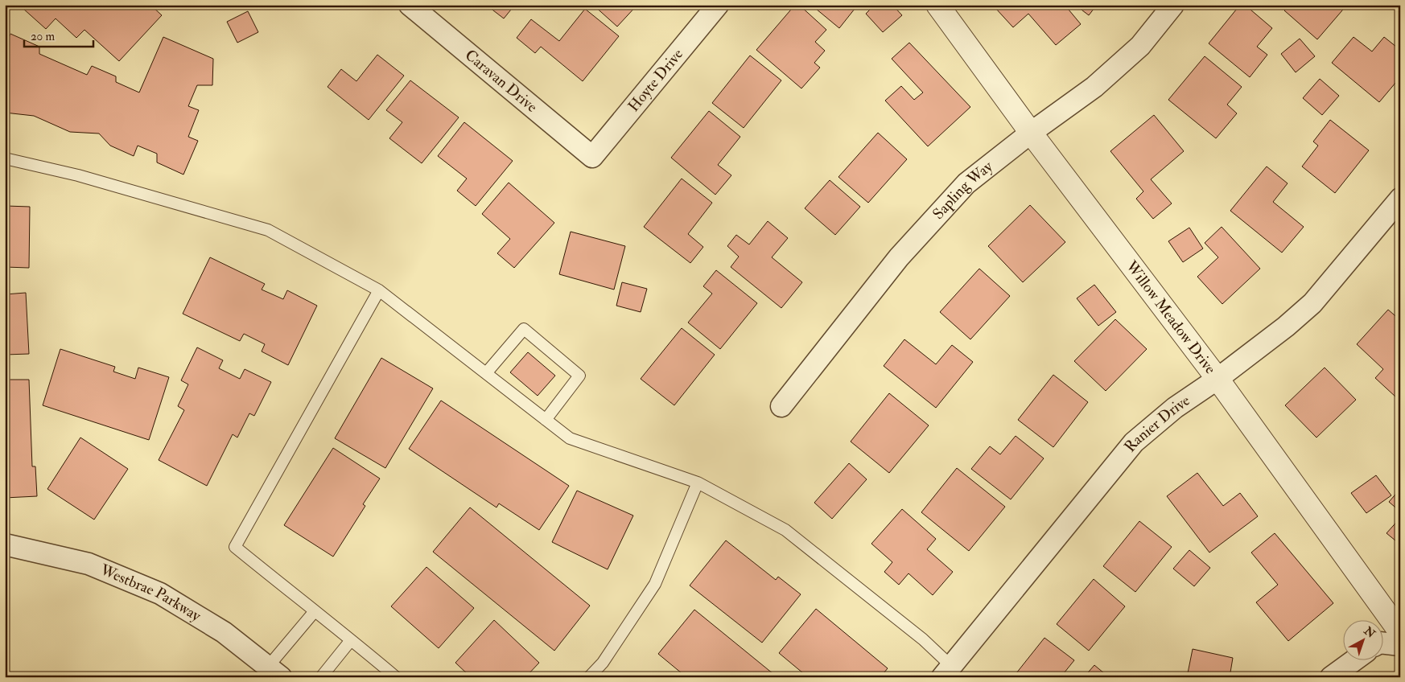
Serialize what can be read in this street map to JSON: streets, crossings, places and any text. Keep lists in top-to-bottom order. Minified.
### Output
{"streets":{"street":["Caravan Drive","Hoyte Drive","Sapling Way","Willow Meadow Drive","Ranier Drive","Westbrae Parkway"]},"crossings":[["Caravan Drive","Hoyte Drive"],["Sapling Way","Willow Meadow Drive"],["Willow Meadow Drive","Ranier Drive"]],"scale_bar":"20 m","north":"top right"}
